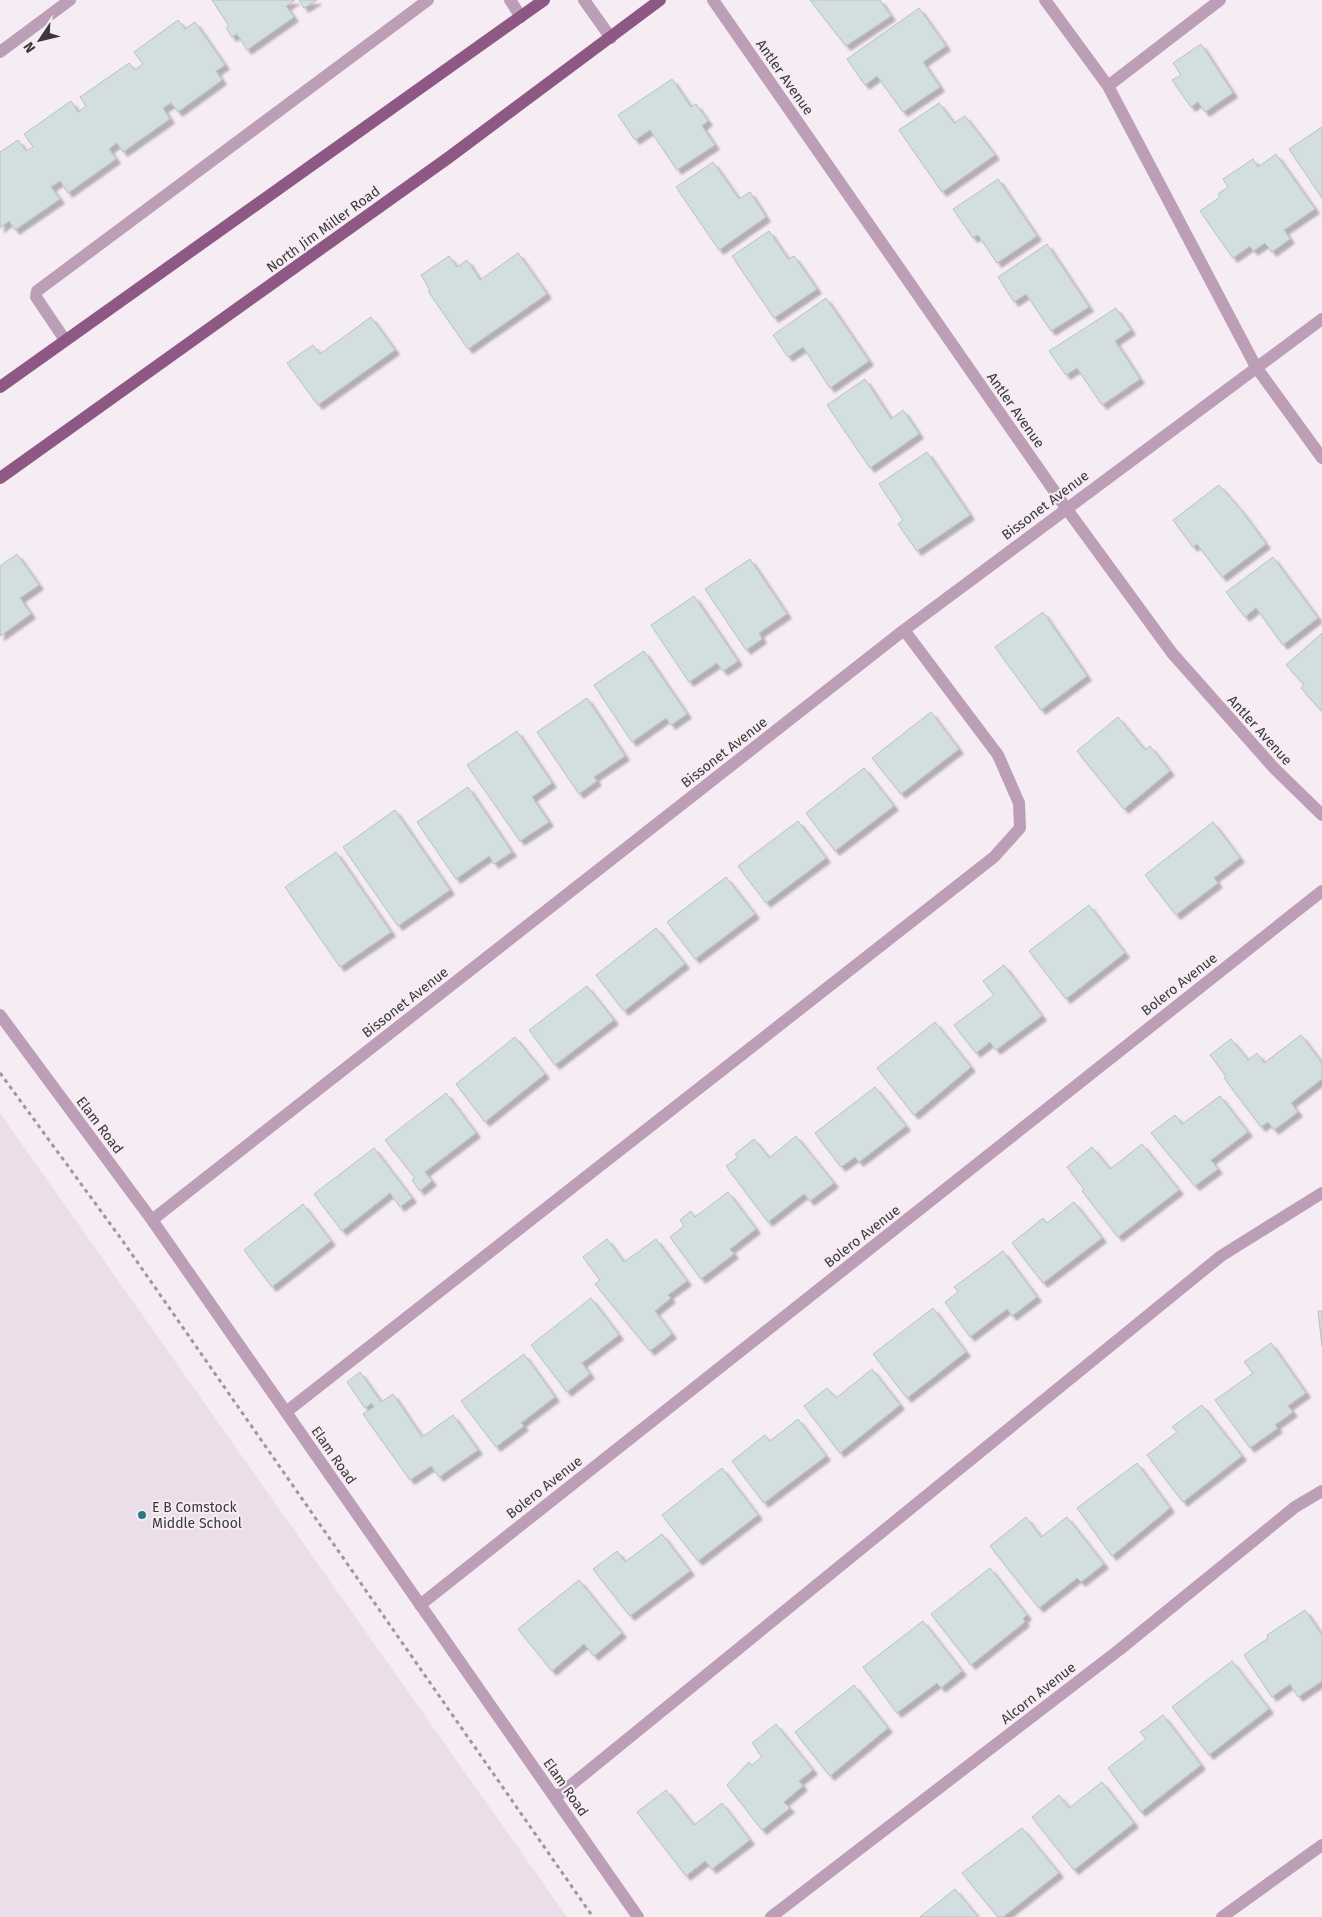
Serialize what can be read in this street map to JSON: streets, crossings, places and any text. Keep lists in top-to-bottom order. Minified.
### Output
{"streets":{"main road":["North Jim Miller Road"],"street":["Antler Avenue","Bissonet Avenue","Bolero Avenue","Elam Road","Alcorn Avenue"]},"crossings":[["Antler Avenue","Bissonet Avenue"],["Bissonet Avenue","Elam Road"],["Bolero Avenue","Elam Road"]],"places":["E B Comstock Middle School"],"north":"bottom left"}
